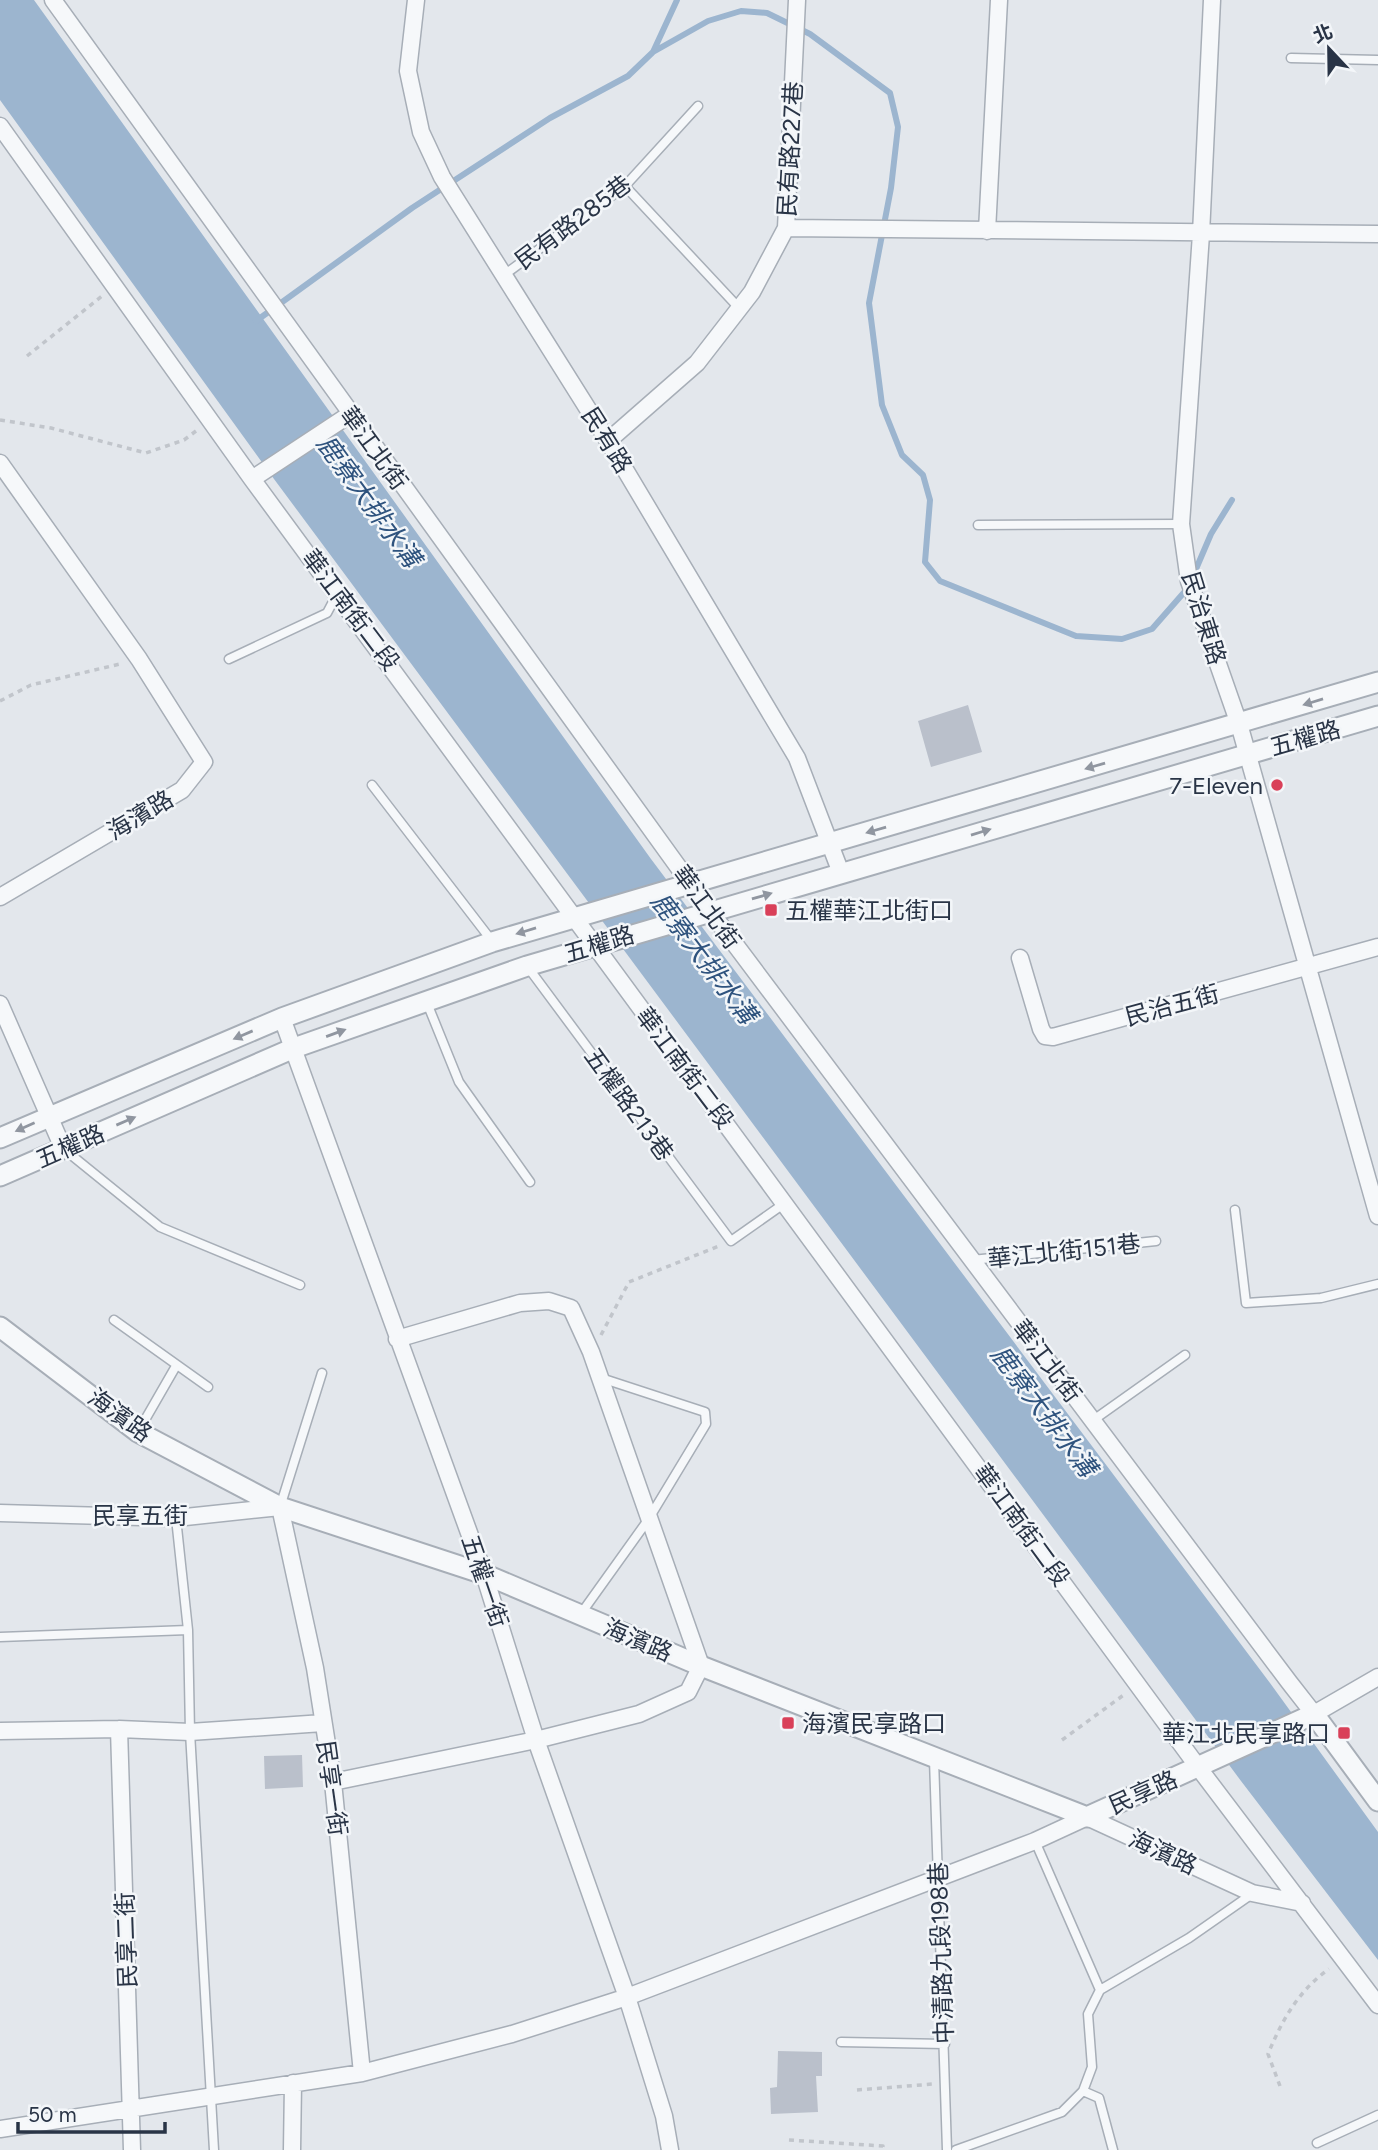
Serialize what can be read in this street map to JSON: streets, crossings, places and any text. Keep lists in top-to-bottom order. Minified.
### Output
{"streets":{"street":["民有路227巷","民有路","華江北街","華江南街二段","民治東路","五權路","海濱路","民治五街","民享五街","五權一街","民享一街","民享路","民享二街"],"lane":["民有路285巷","五權路213巷","華江北街151巷","中清路九段198巷"]},"crossings":[["民有路227巷","民有路"],["民有路285巷","民有路"],["民有路","五權路"],["華江北街","五權路"],["華江北街","華江北街151巷"],["華江北街","民享路"],["華江南街二段","五權路"],["華江南街二段","海濱路"],["華江南街二段","民享路"],["民治東路","五權路"],["民治東路","民治五街"],["五權路","五權路213巷"],["五權路","五權一街"],["海濱路","民享五街"],["海濱路","五權一街"],["海濱路","民享一街"],["海濱路","民享路"],["海濱路","中清路九段198巷"],["民享五街","民享一街"]],"water":["鹿寮大排水溝"],"places":{"other":["7-Eleven"],"transit":["五權華江北街口","海濱民享路口","華江北民享路口"]},"scale_bar":"50 m","north":"top"}
